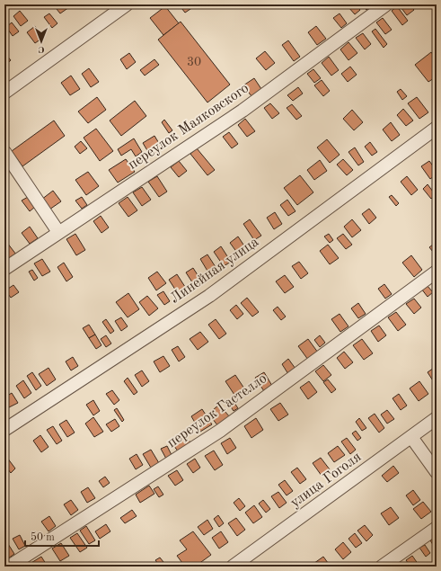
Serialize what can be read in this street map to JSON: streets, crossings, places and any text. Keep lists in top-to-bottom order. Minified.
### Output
{"streets":{"street":["переулок Маяковского","Линейная улица","переулок Гастелло","улица Гоголя"]},"house_numbers":["30"],"scale_bar":"50 m","north":"bottom"}
